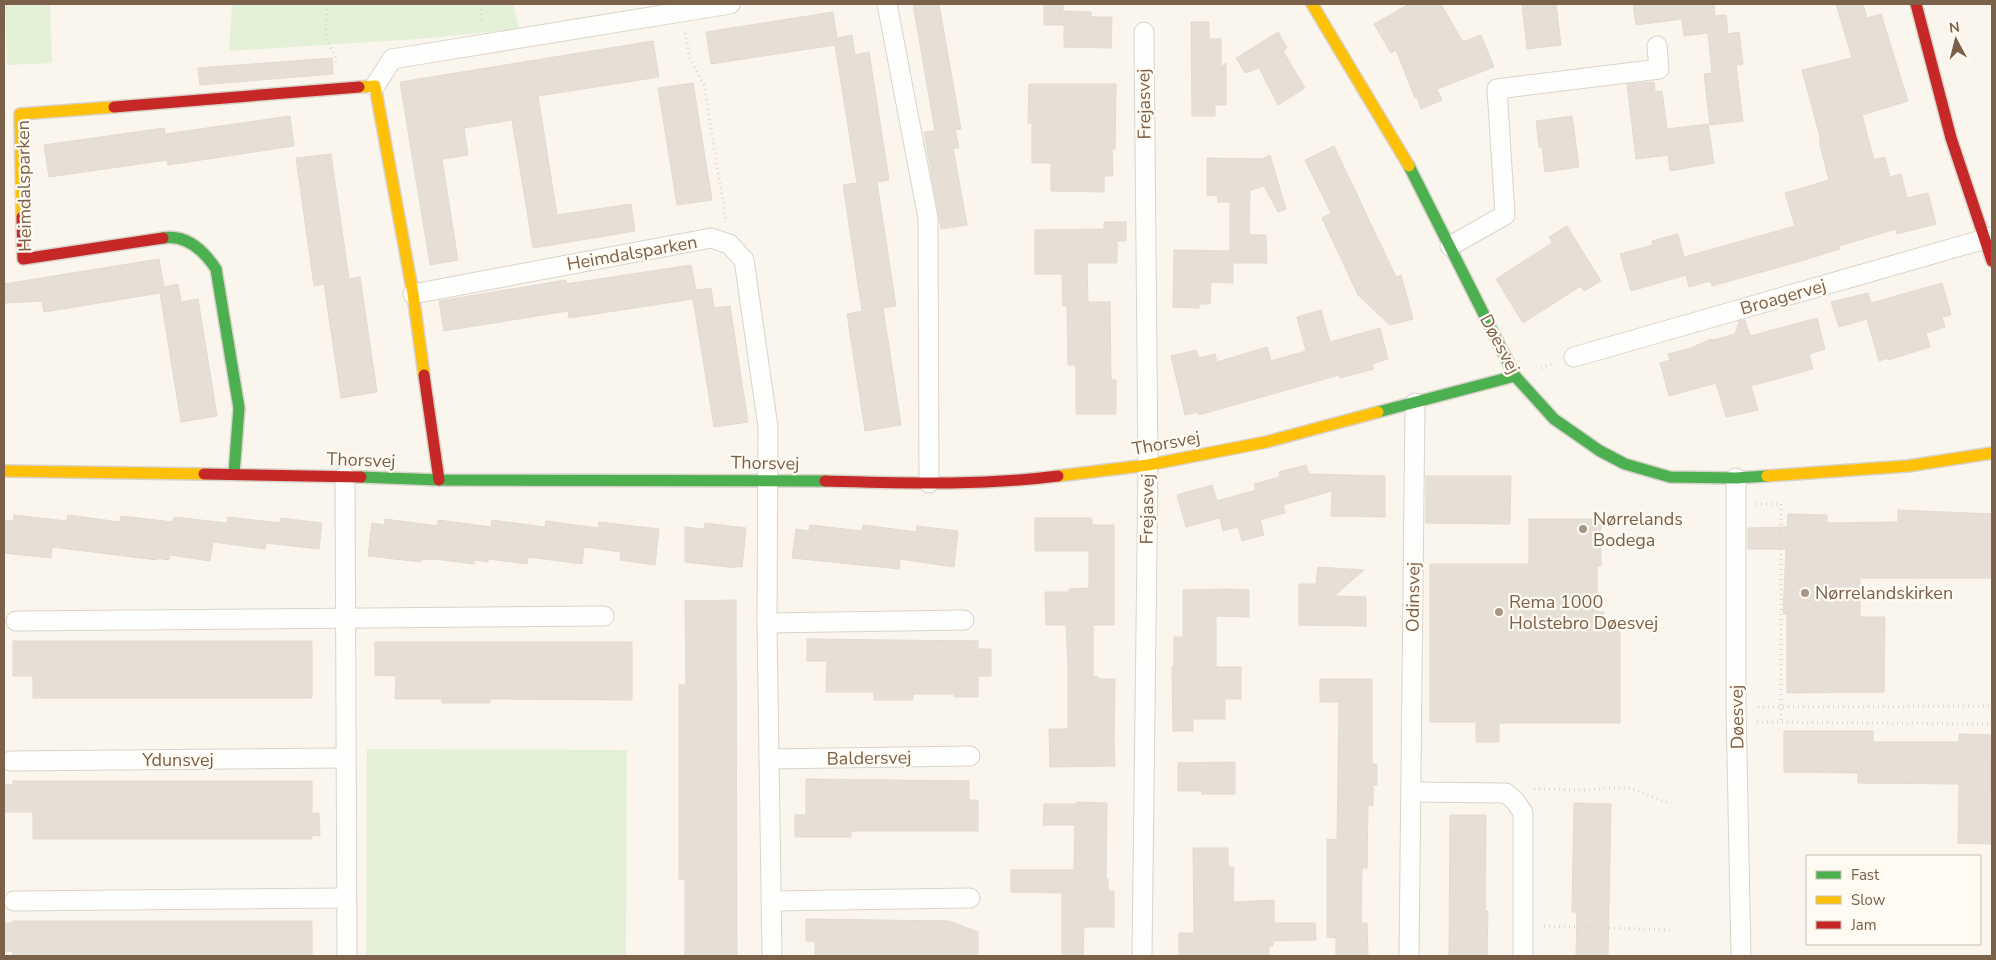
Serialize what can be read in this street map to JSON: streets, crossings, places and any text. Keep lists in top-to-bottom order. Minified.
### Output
{"streets":{"street":["Frejasvej","Heimdalsparken","Broagervej","Døesvej","Thorsvej","Odinsvej","Baldersvej","Ydunsvej"]},"crossings":[["Frejasvej","Thorsvej"],["Heimdalsparken","Thorsvej"],["Døesvej","Thorsvej"],["Thorsvej","Odinsvej"]],"places":["Nørrelands Bodega","Nørrelandskirken","Rema 1000 Holstebro Døesvej"],"legend":["Fast","Slow","Jam"],"north":"top"}
